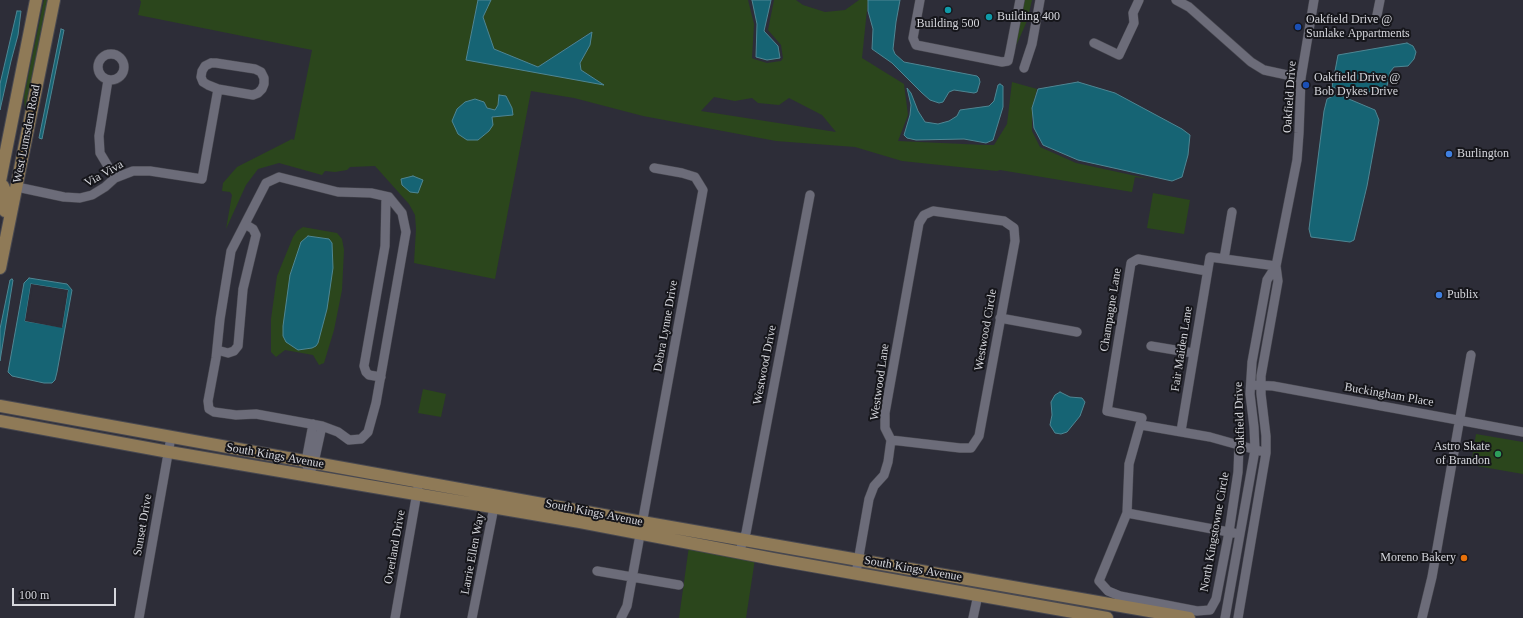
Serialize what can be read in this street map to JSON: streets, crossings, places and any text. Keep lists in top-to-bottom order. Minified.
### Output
{"streets":{"main road":["West Lumsden Road","South Kings Avenue"],"street":["Oakfield Drive","Via Viva","Champagne Lane","Debra Lynne Drive","Westwood Circle","Fair Maiden Lane","Westwood Drive","Westwood Lane","Buckingham Place","Sunset Drive","North Kingstowne Circle","Overland Drive","Larrie Ellen Way"]},"crossings":[["Oakfield Drive","Buckingham Place"],["West Lumsden Road","Via Viva"],["Champagne Lane","Fair Maiden Lane"],["Debra Lynne Drive","South Kings Avenue"],["Westwood Circle","Westwood Lane"],["Westwood Drive","South Kings Avenue"],["Westwood Lane","South Kings Avenue"],["South Kings Avenue","Sunset Drive"],["South Kings Avenue","Overland Drive"],["South Kings Avenue","Larrie Ellen Way"]],"places":["Building 500","Building 400","Oakfield Drive @ Sunlake Appartments","Oakfield Drive @ Bob Dykes Drive","Burlington","Publix","Astro Skate of Brandon","Moreno Bakery"],"scale_bar":"100 m"}
